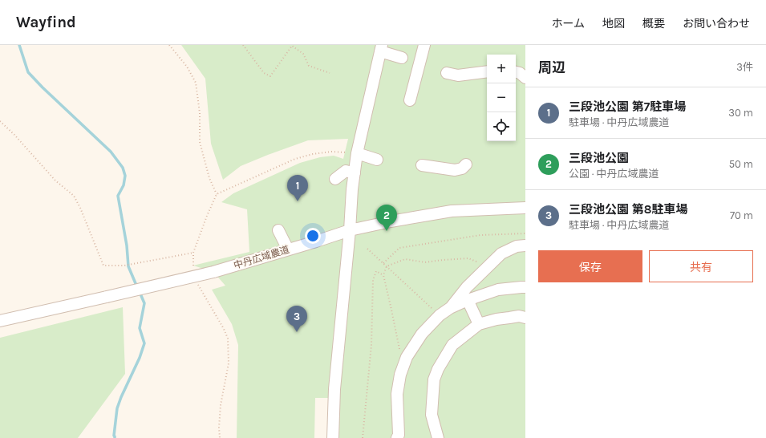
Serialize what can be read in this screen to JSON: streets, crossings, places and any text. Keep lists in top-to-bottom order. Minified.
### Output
{"streets":{"street":["中丹広域農道"]},"page":{"header":"Wayfind","nav":["ホーム","地図","概要","お問い合わせ"],"heading":["周辺","3件"],"map_buttons":["+","−"],"list":[{"mark":"1","name":"三段池公園 第7駐車場","note":"駐車場 · 中丹広域農道","value":"30 m"},{"mark":"2","name":"三段池公園","note":"公園 · 中丹広域農道","value":"50 m"},{"mark":"3","name":"三段池公園 第8駐車場","note":"駐車場 · 中丹広域農道","value":"70 m"}],"pins":["1","2","3"],"buttons":["保存","共有"]}}
